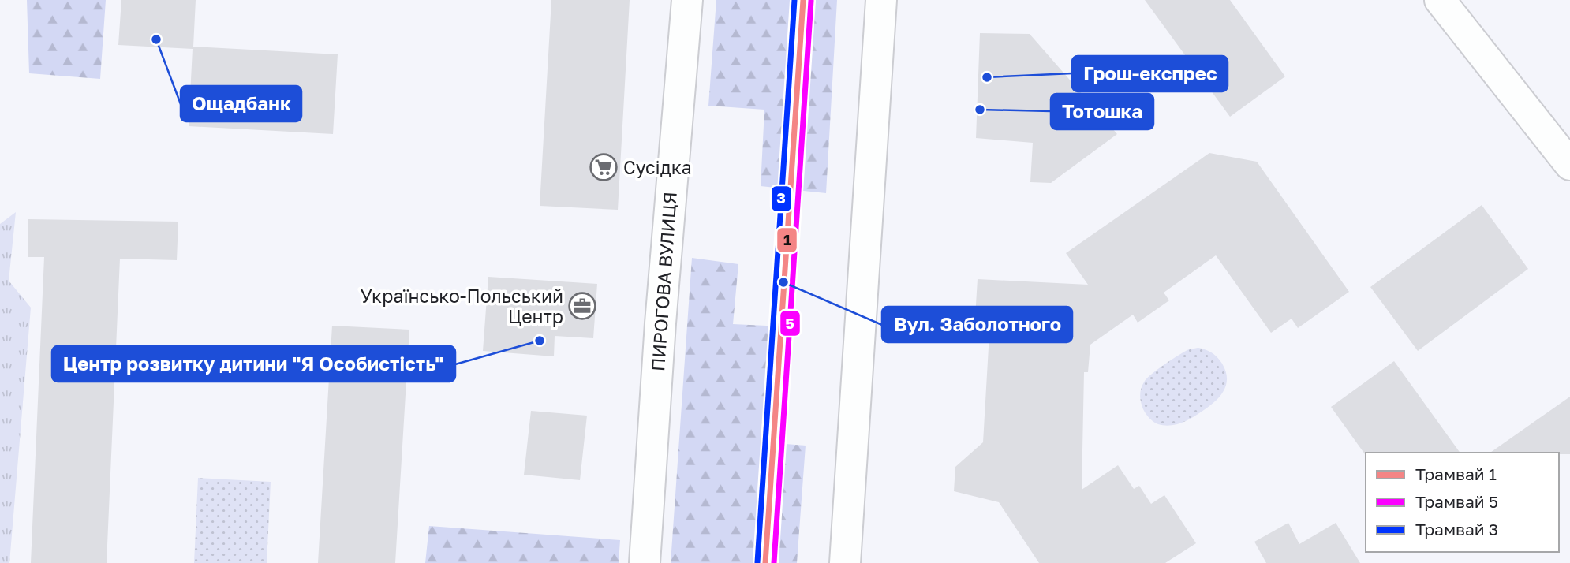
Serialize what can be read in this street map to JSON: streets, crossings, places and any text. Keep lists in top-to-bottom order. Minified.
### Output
{"streets":{"street":["ПИРОГОВА ВУЛИЦЯ"]},"places":{"other":["Ощадбанк","Грош-експрес","Тотошка","Вул. Заболотного","Центр розвитку дитини \"Я Особистість\""],"supermarket":["Сусідка"],"office":["Українсько-Польський Центр"]},"lines":["tram line 1","tram line 3","tram line 5"],"legend":["Трамвай 1","Трамвай 5","Трамвай 3"]}
